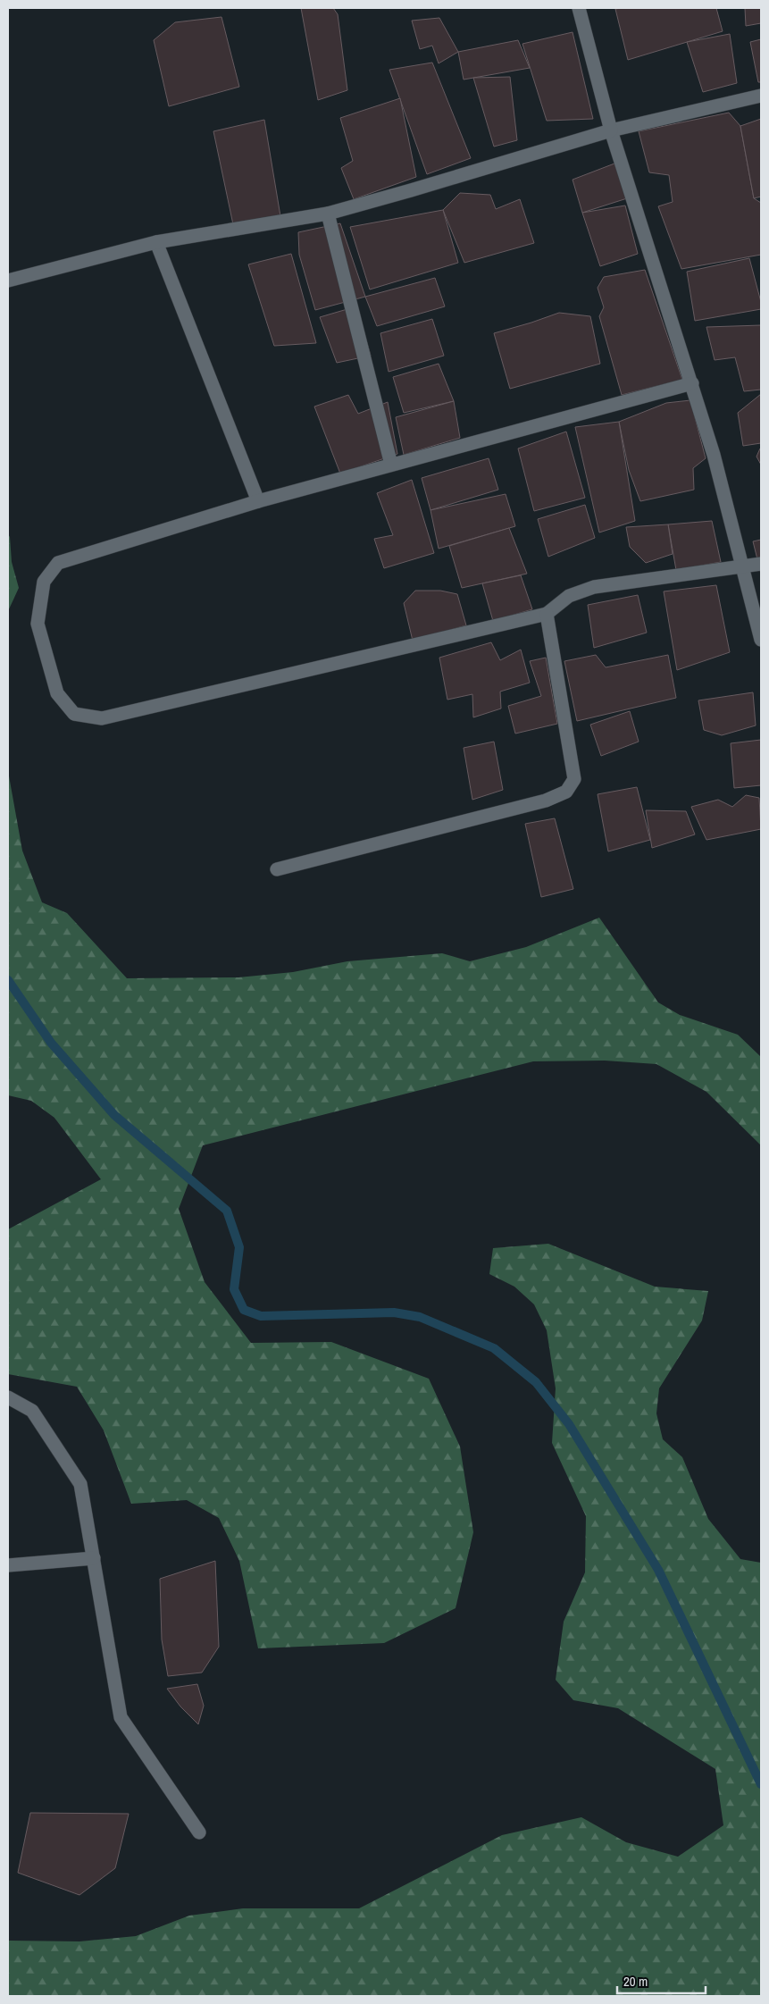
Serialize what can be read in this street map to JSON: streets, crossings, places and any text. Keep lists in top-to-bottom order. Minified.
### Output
{"scale_bar":"20 m"}
